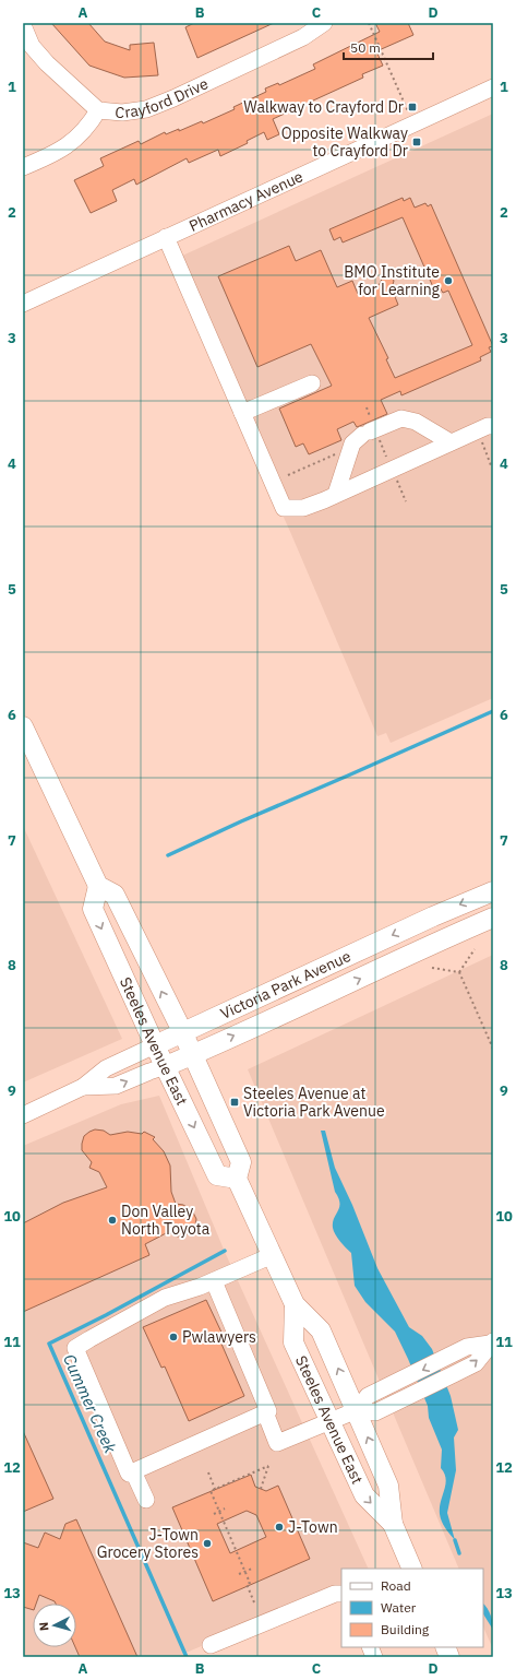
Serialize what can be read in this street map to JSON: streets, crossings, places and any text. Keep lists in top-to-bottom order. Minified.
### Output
{"streets":{"main road":["Victoria Park Avenue","Steeles Avenue East"],"street":["Crayford Drive","Pharmacy Avenue"]},"crossings":[["Victoria Park Avenue","Steeles Avenue East"]],"water":["Cummer Creek"],"places":{"transit":["Walkway to Crayford Dr","Opposite Walkway to Crayford Dr","Steeles Avenue at Victoria Park Avenue"],"other":["BMO Institute for Learning","Don Valley North Toyota","Pwlawyers","J-Town","J-Town Grocery Stores"]},"legend":["Road","Water","Building"],"scale_bar":"50 m","north":"left","grid":{"columns":["A","B","C","D"],"rows":["1","2","3","4","5","6","7","8","9","10","11","12","13"]}}
